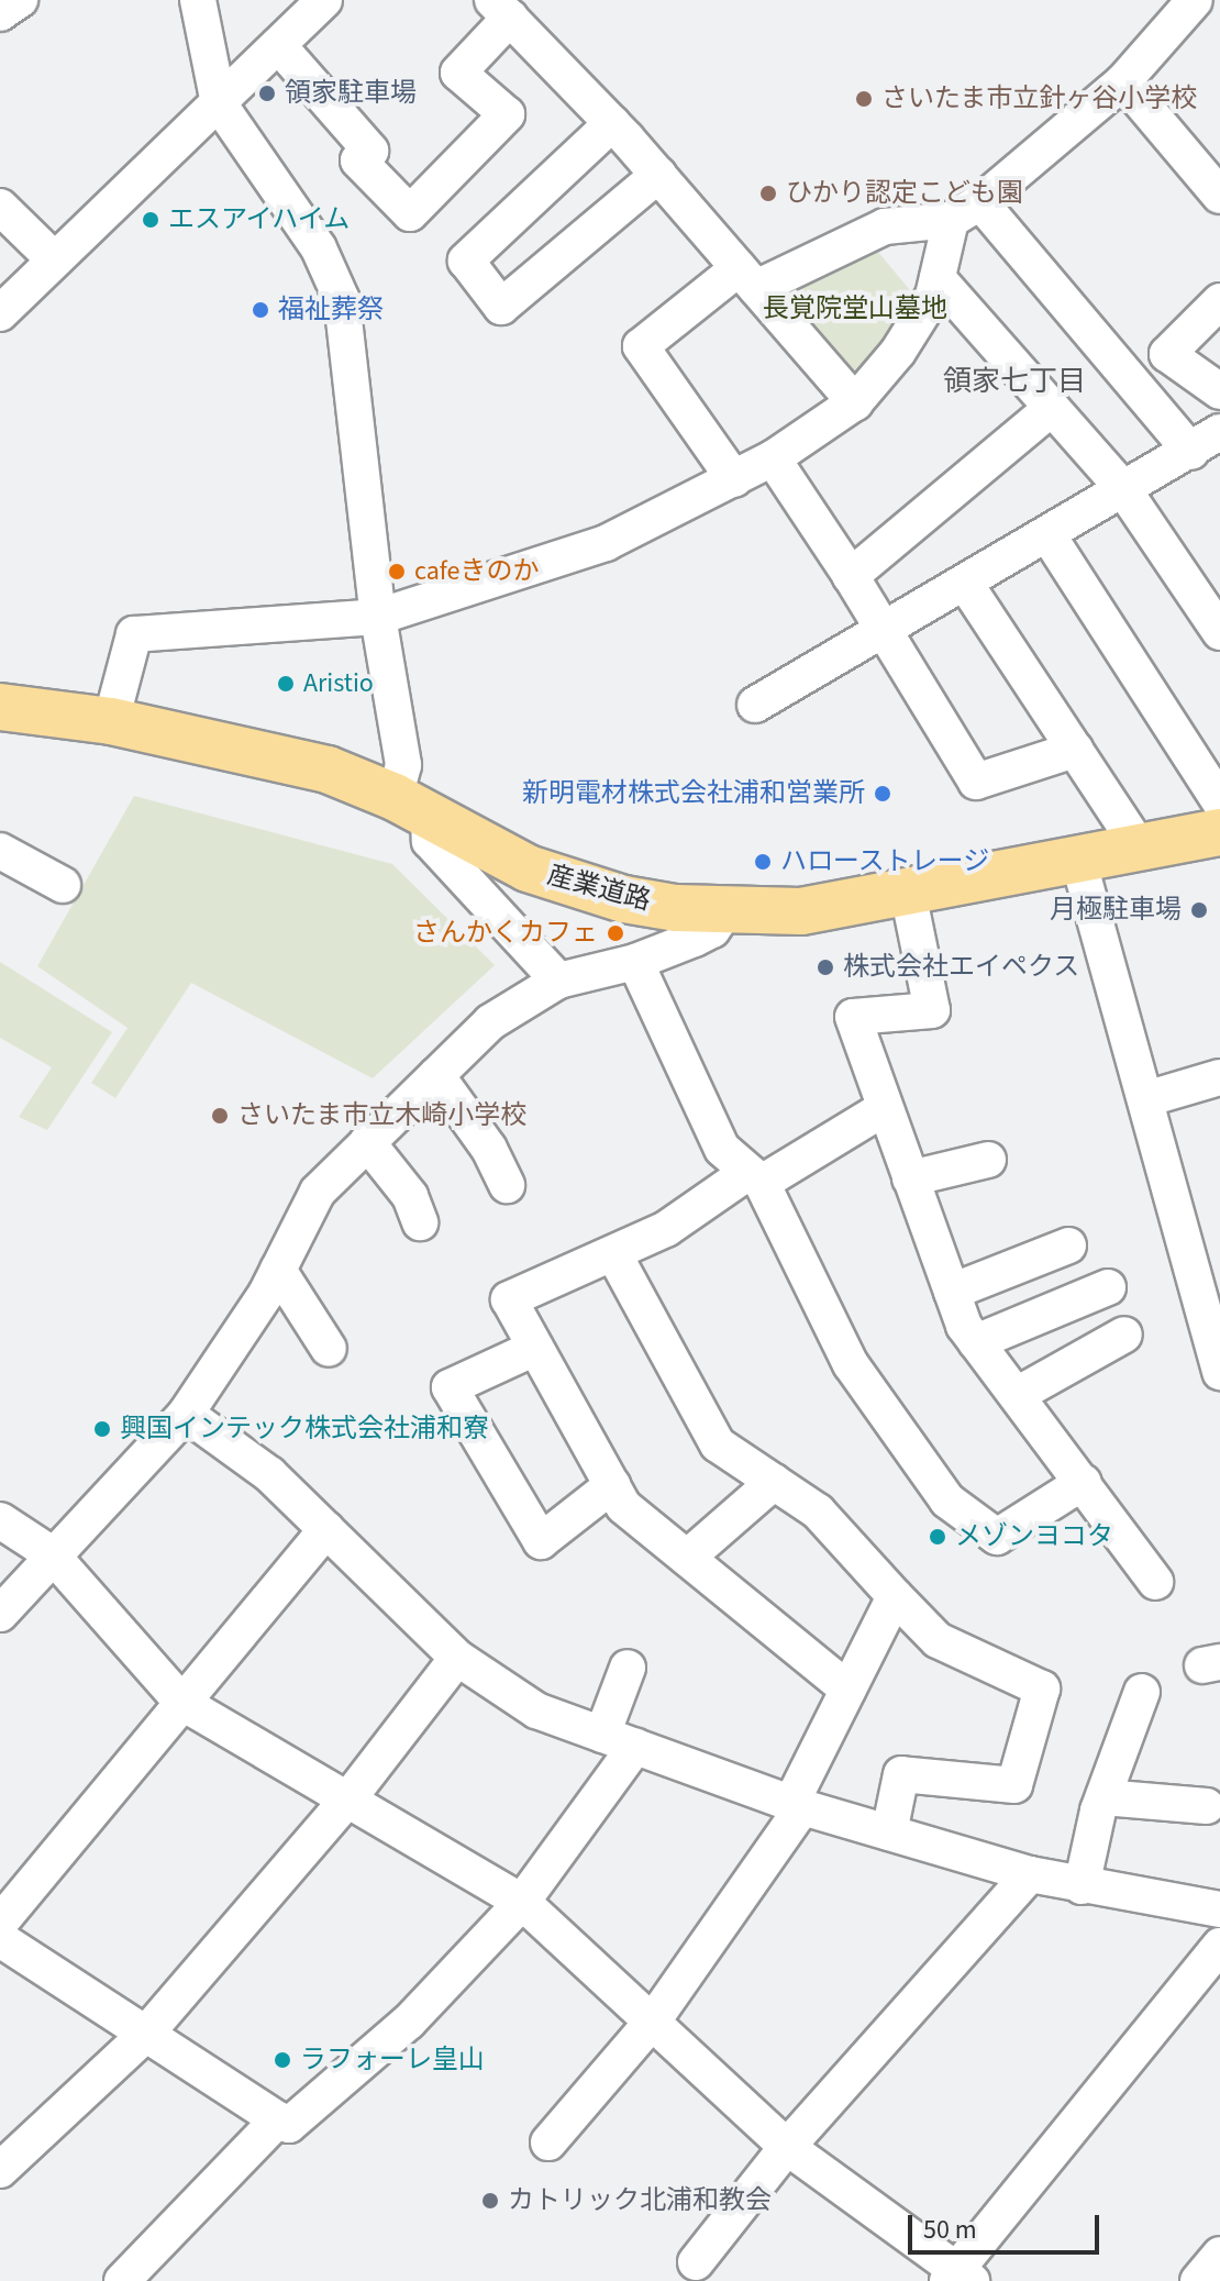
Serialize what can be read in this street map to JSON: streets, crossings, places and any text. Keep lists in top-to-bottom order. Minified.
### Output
{"streets":{"main road":["産業道路"]},"districts":["領家七丁目"],"parks":["長覚院堂山墓地"],"places":["領家駐車場","さいたま市立針ヶ谷小学校","ひかり認定こども園","エスアイハイム","福祉葬祭","cafeきのか","Aristio","新明電材株式会社浦和営業所","ハローストレージ","月極駐車場","さんかくカフェ","株式会社エイペクス","さいたま市立木崎小学校","興国インテック株式会社浦和寮","メゾンヨコタ","ラフォーレ皇山","カトリック北浦和教会"],"scale_bar":"50 m"}
